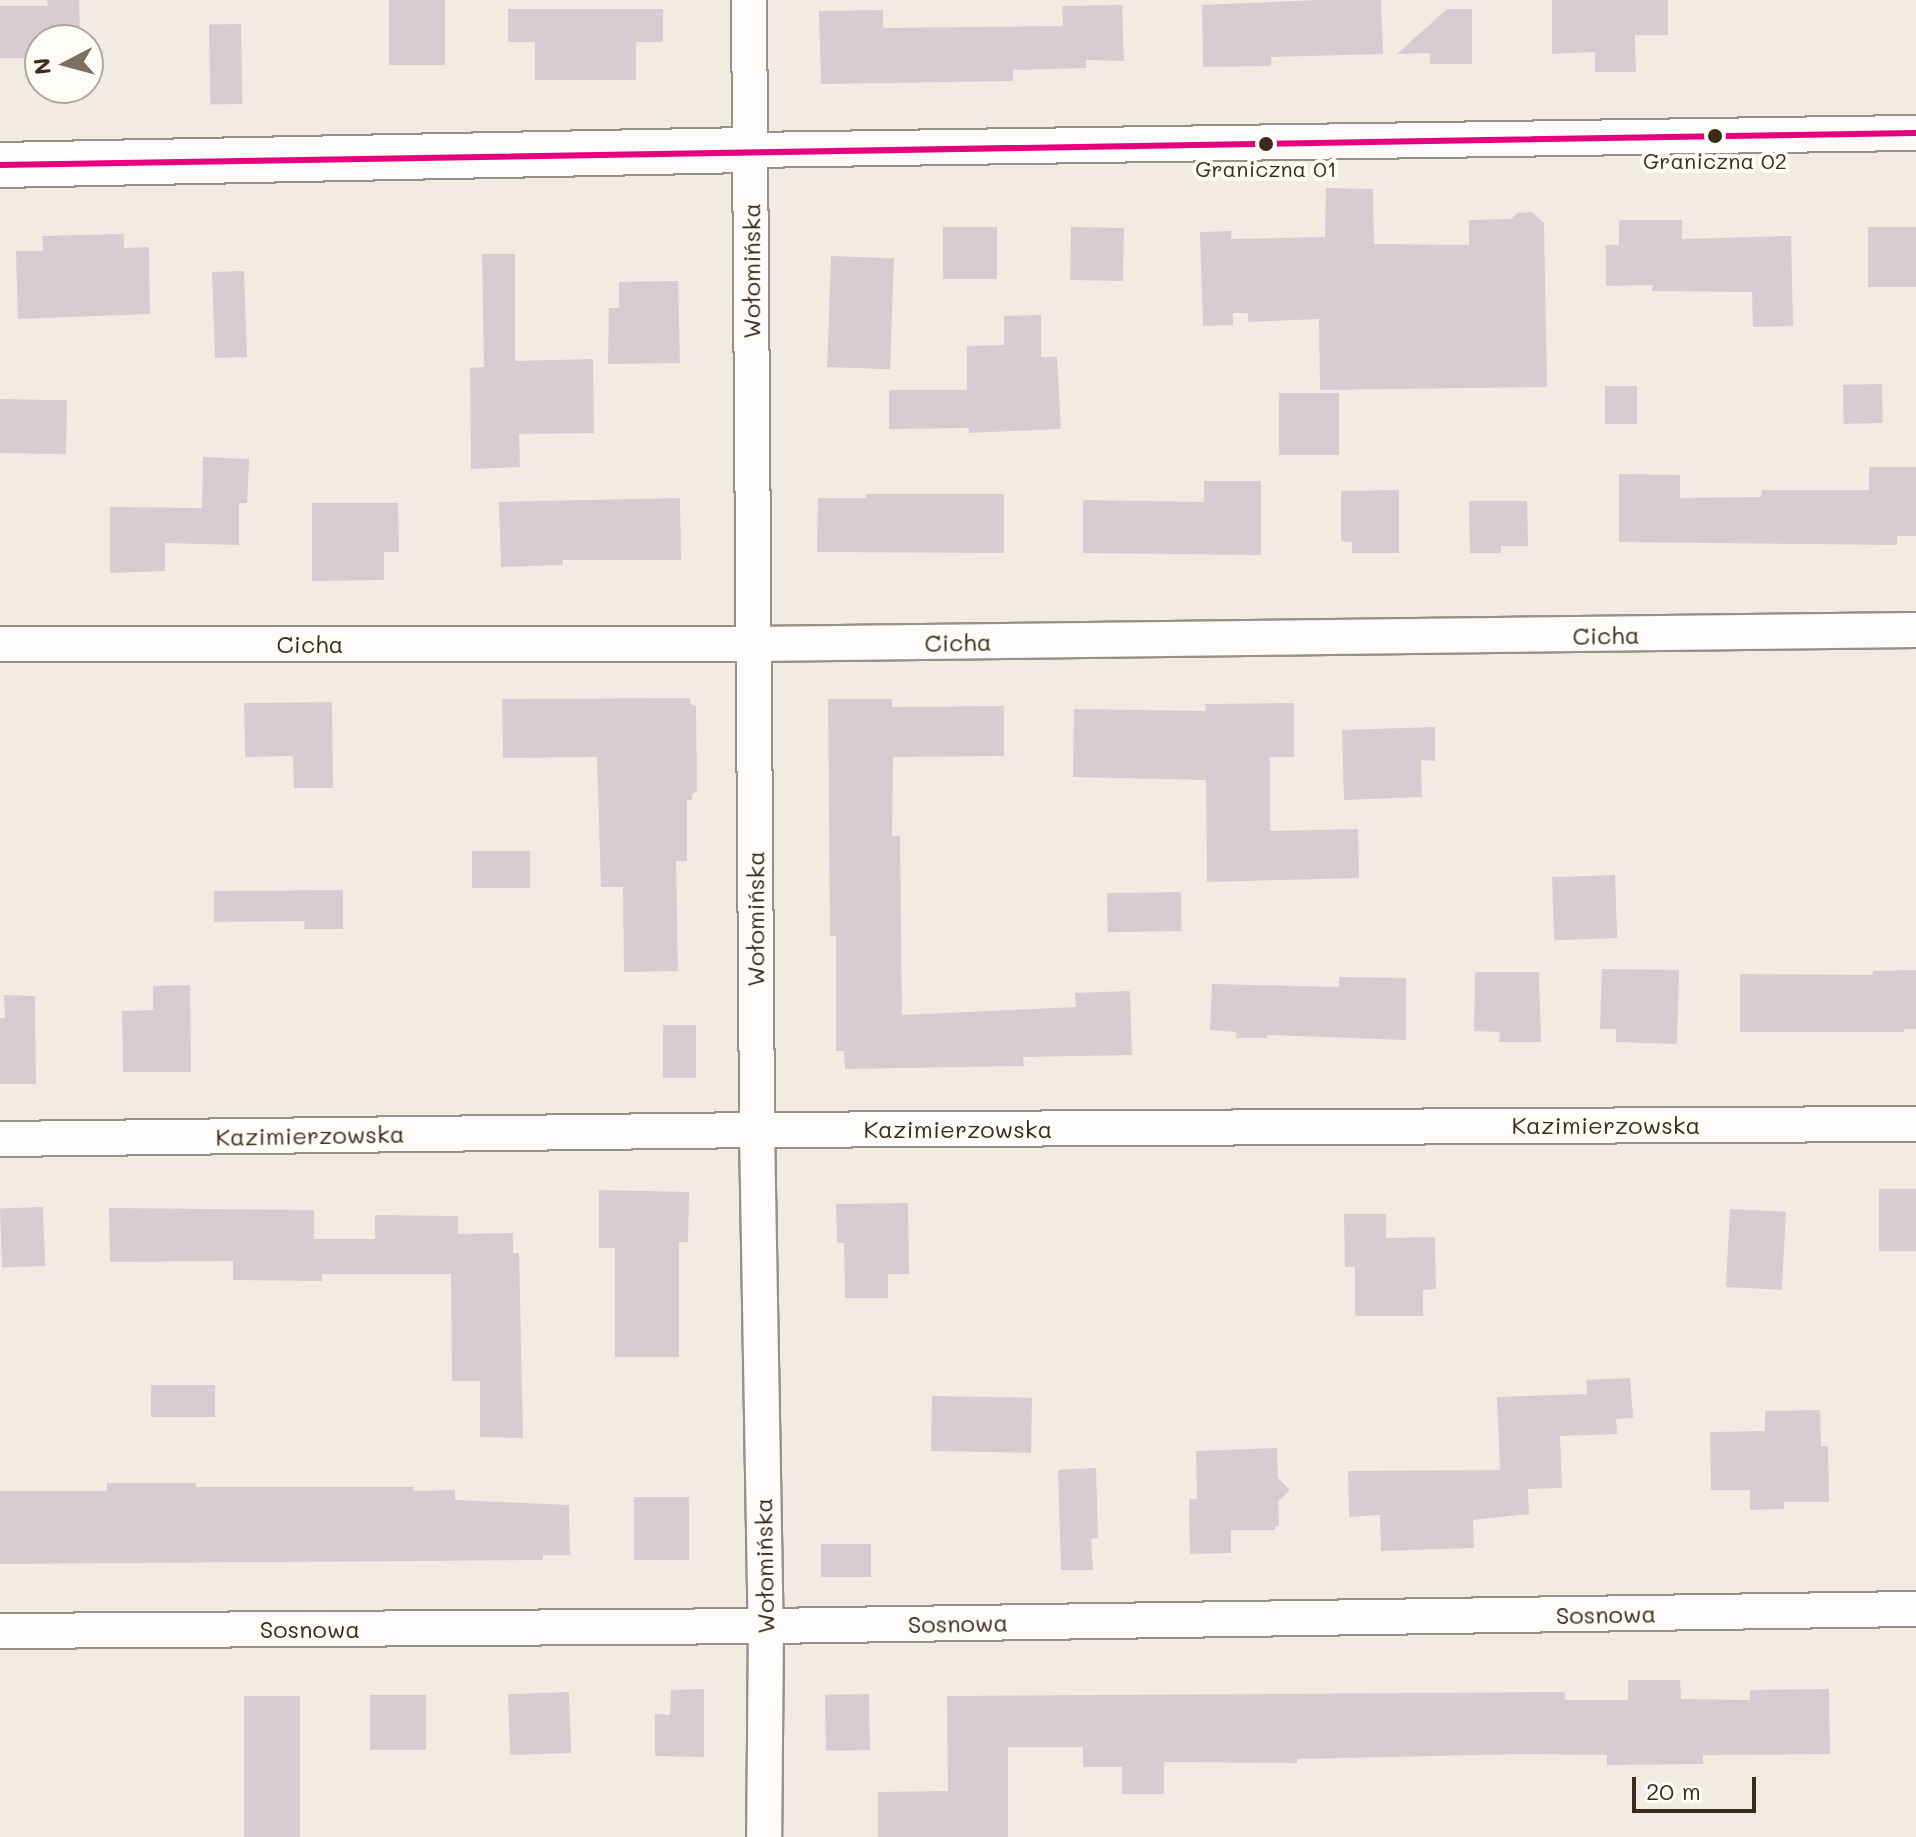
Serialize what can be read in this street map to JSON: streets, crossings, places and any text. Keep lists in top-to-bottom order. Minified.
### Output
{"streets":{"street":["Wołomińska","Cicha","Kazimierzowska","Sosnowa"]},"crossings":[["Wołomińska","Cicha"],["Wołomińska","Kazimierzowska"],["Wołomińska","Sosnowa"]],"places":["Graniczna 02","Graniczna 01"],"scale_bar":"20 m","north":"left"}
